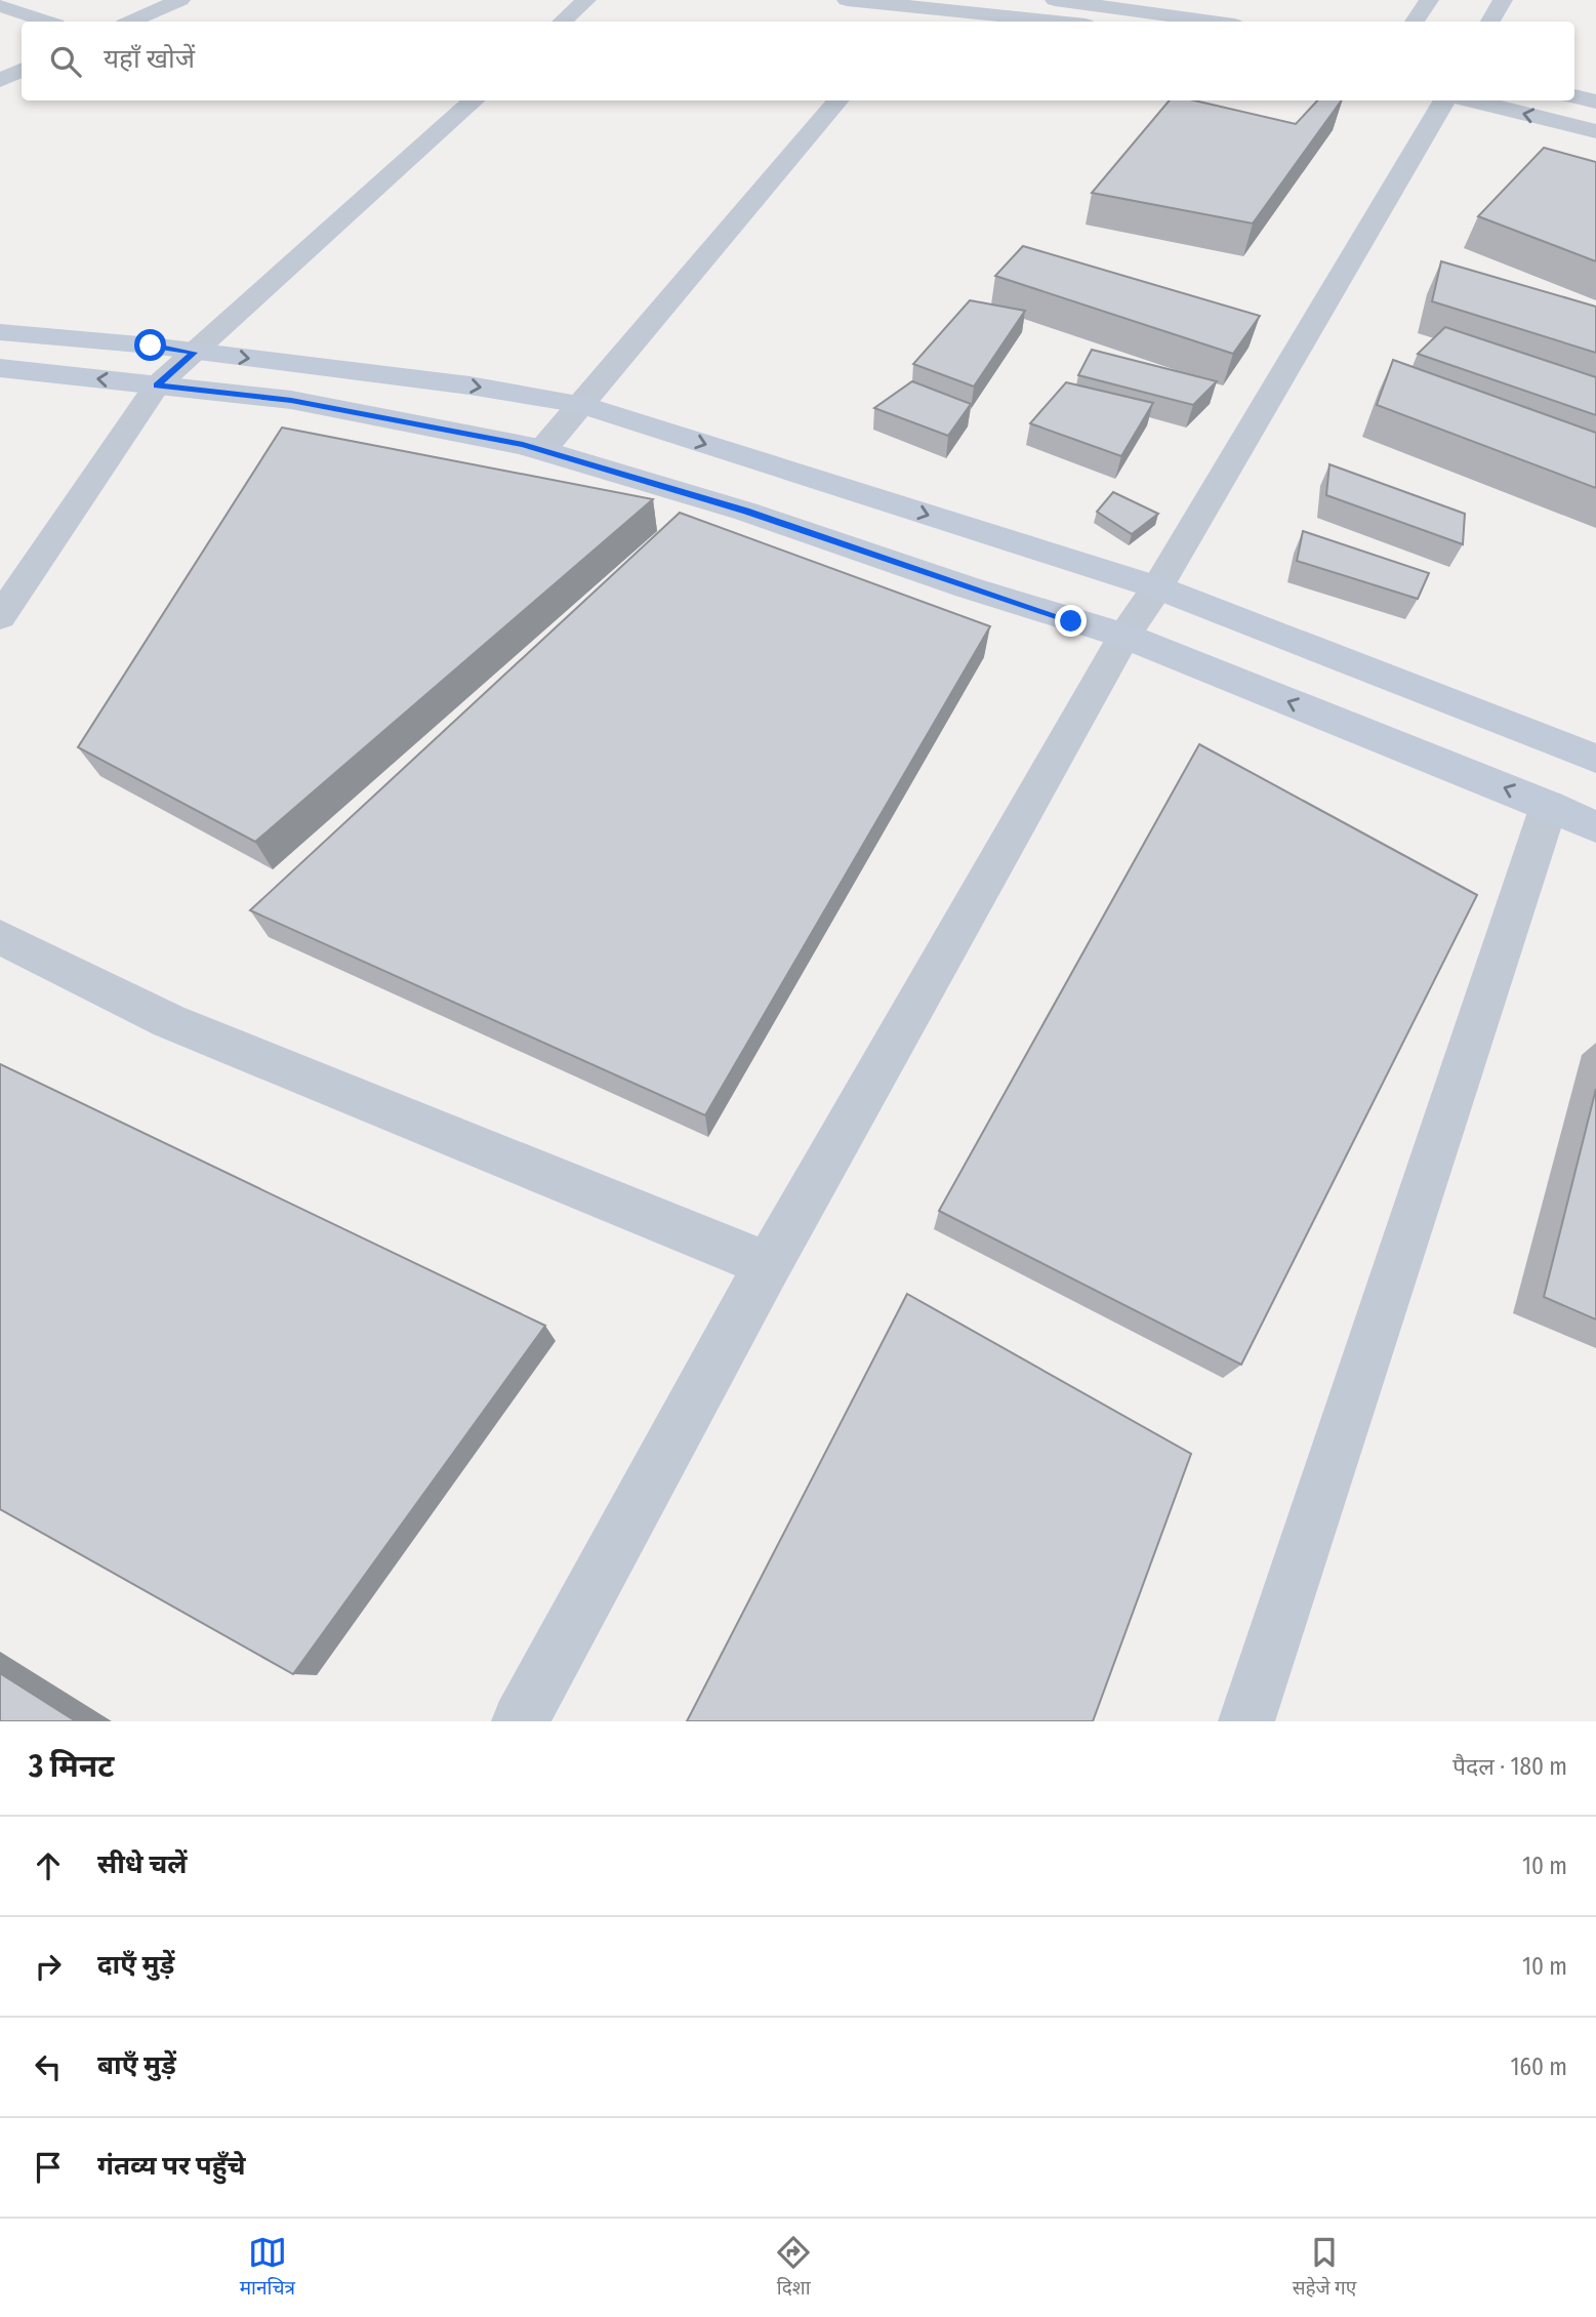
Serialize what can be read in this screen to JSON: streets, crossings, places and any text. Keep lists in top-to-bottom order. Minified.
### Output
{"page":{"search":"यहाँ खोजें","heading":["3 मिनट","पैदल · 180 m"],"list":[["सीधे चलें","10 m"],["दाएँ मुड़ें","10 m"],["बाएँ मुड़ें","160 m"],"गंतव्य पर पहुँचे"],"nav":["मानचित्र","दिशा","सहेजे गए"]}}
